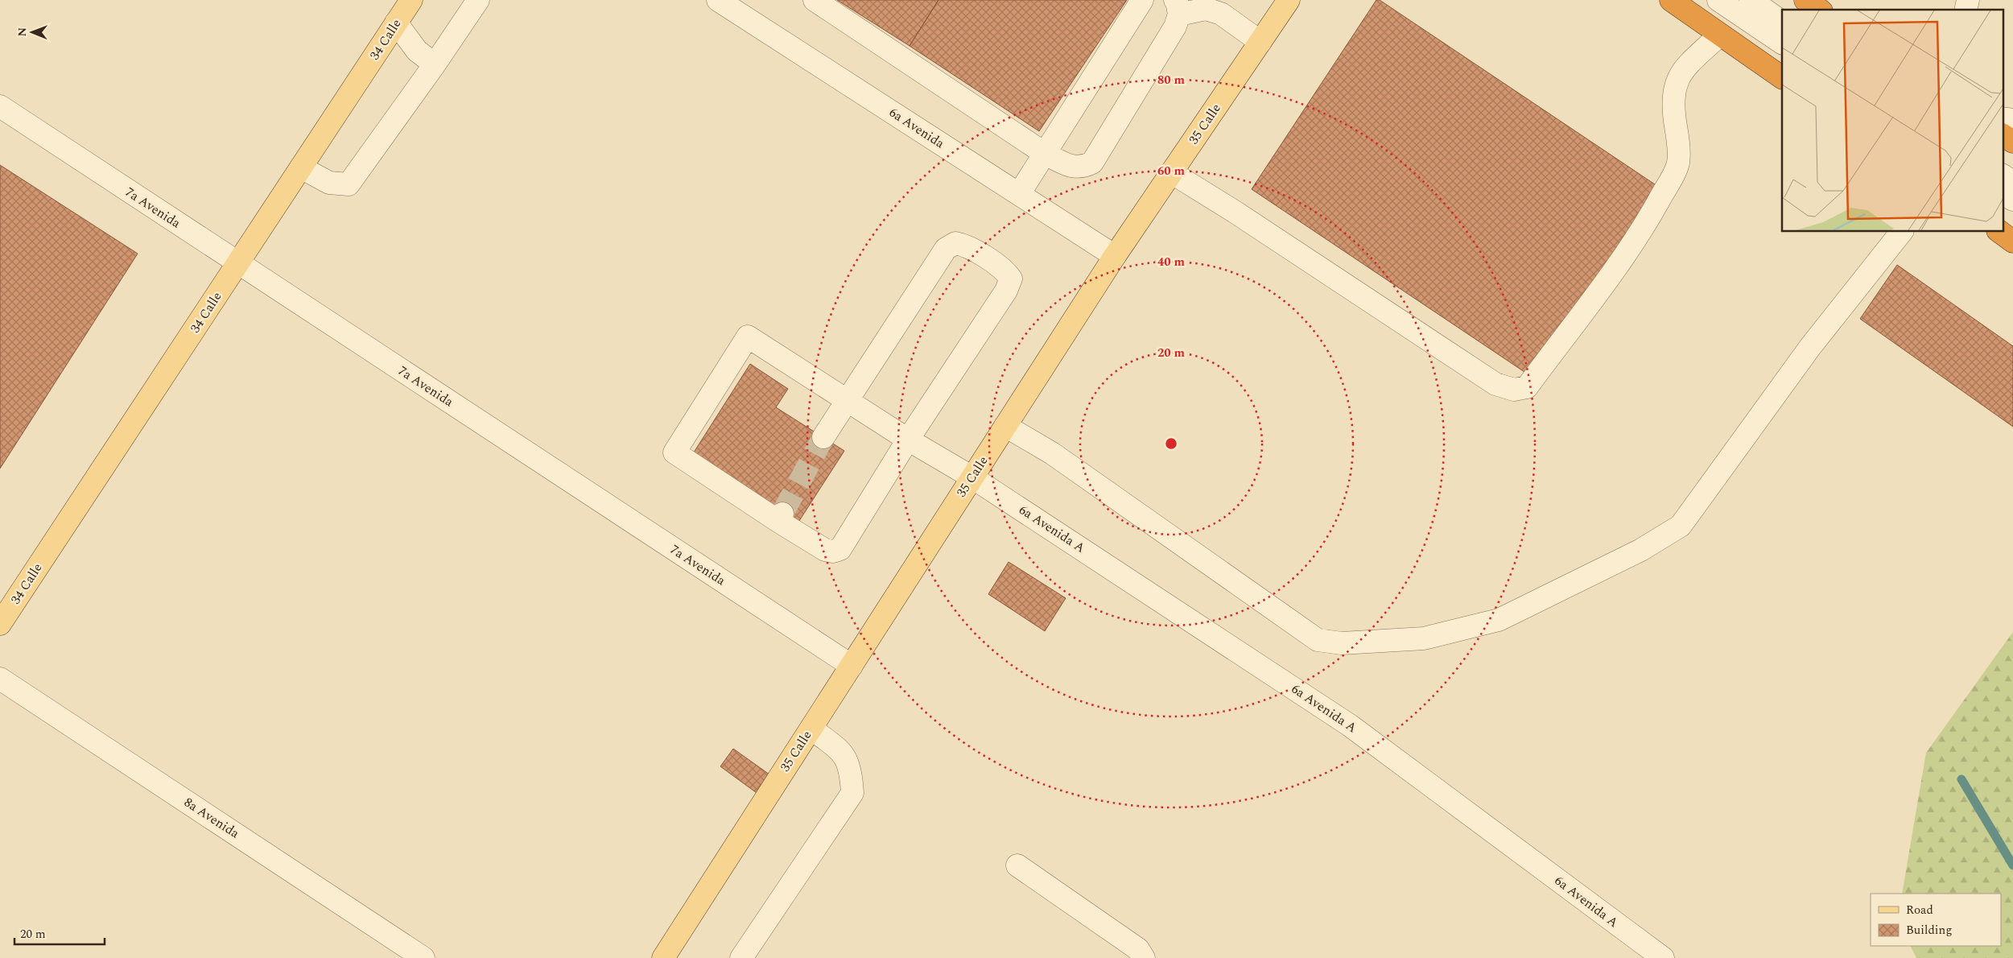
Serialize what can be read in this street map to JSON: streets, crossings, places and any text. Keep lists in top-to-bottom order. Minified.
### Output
{"streets":{"main road":["34 Calle","35 Calle"],"street":["6a Avenida","7a Avenida","6a Avenida A","8a Avenida"]},"crossings":[["34 Calle","7a Avenida"],["35 Calle","6a Avenida"],["35 Calle","7a Avenida"],["35 Calle","6a Avenida A"]],"legend":["Road","Building"],"scale_bar":"20 m","north":"left","rings":["80 m","60 m","40 m","20 m"]}
